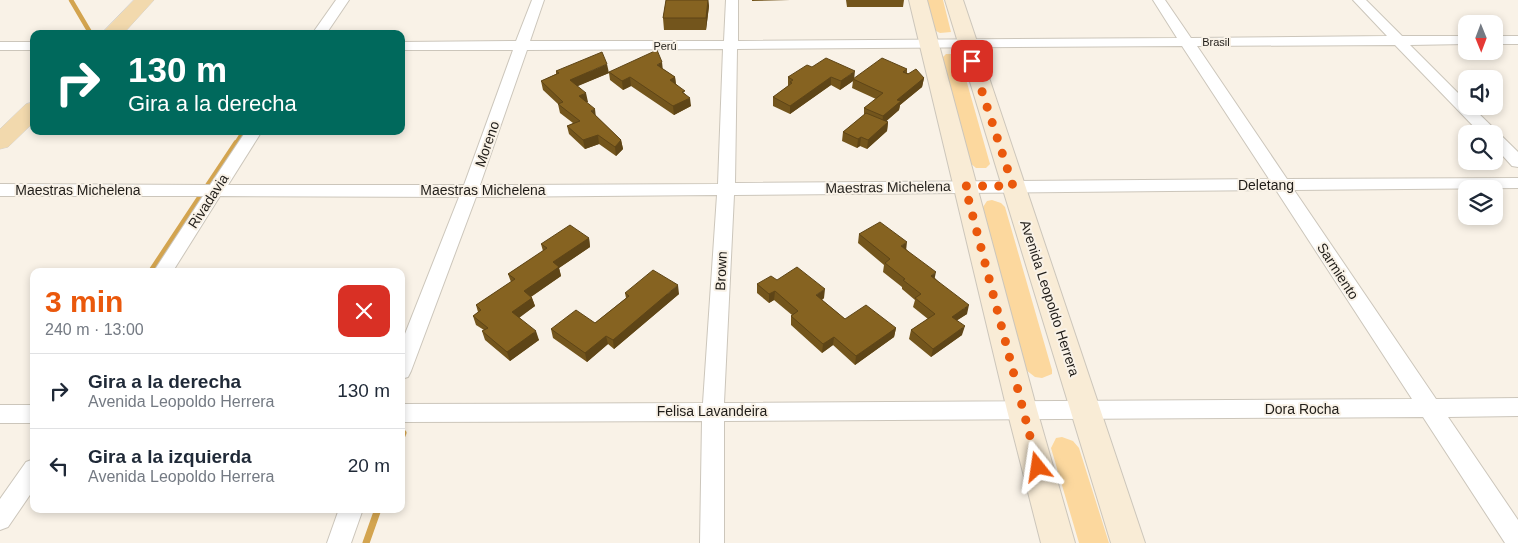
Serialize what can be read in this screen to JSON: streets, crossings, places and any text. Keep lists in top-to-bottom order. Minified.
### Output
{"streets":{"street":["Brasil","Perú","Moreno","Deletang","Maestras Michelena","Rivadavia","Brown","Sarmiento","Avenida Leopoldo Herrera","Dora Rocha","Felisa Lavandeira"]},"crossings":[["Brasil","Sarmiento"],["Brasil","Avenida Leopoldo Herrera"],["Perú","Moreno"],["Perú","Brown"],["Moreno","Maestras Michelena"],["Deletang","Sarmiento"],["Deletang","Avenida Leopoldo Herrera"],["Maestras Michelena","Rivadavia"],["Maestras Michelena","Brown"],["Brown","Felisa Lavandeira"],["Sarmiento","Dora Rocha"],["Avenida Leopoldo Herrera","Dora Rocha"]],"north":"bottom","page":{"turn":["130 m","Gira a la derecha"],"heading":["3 min","240 m · 13:00"],"list":[{"name":"Gira a la derecha","note":"Avenida Leopoldo Herrera","value":"130 m"},{"name":"Gira a la izquierda","note":"Avenida Leopoldo Herrera","value":"20 m"}]}}
